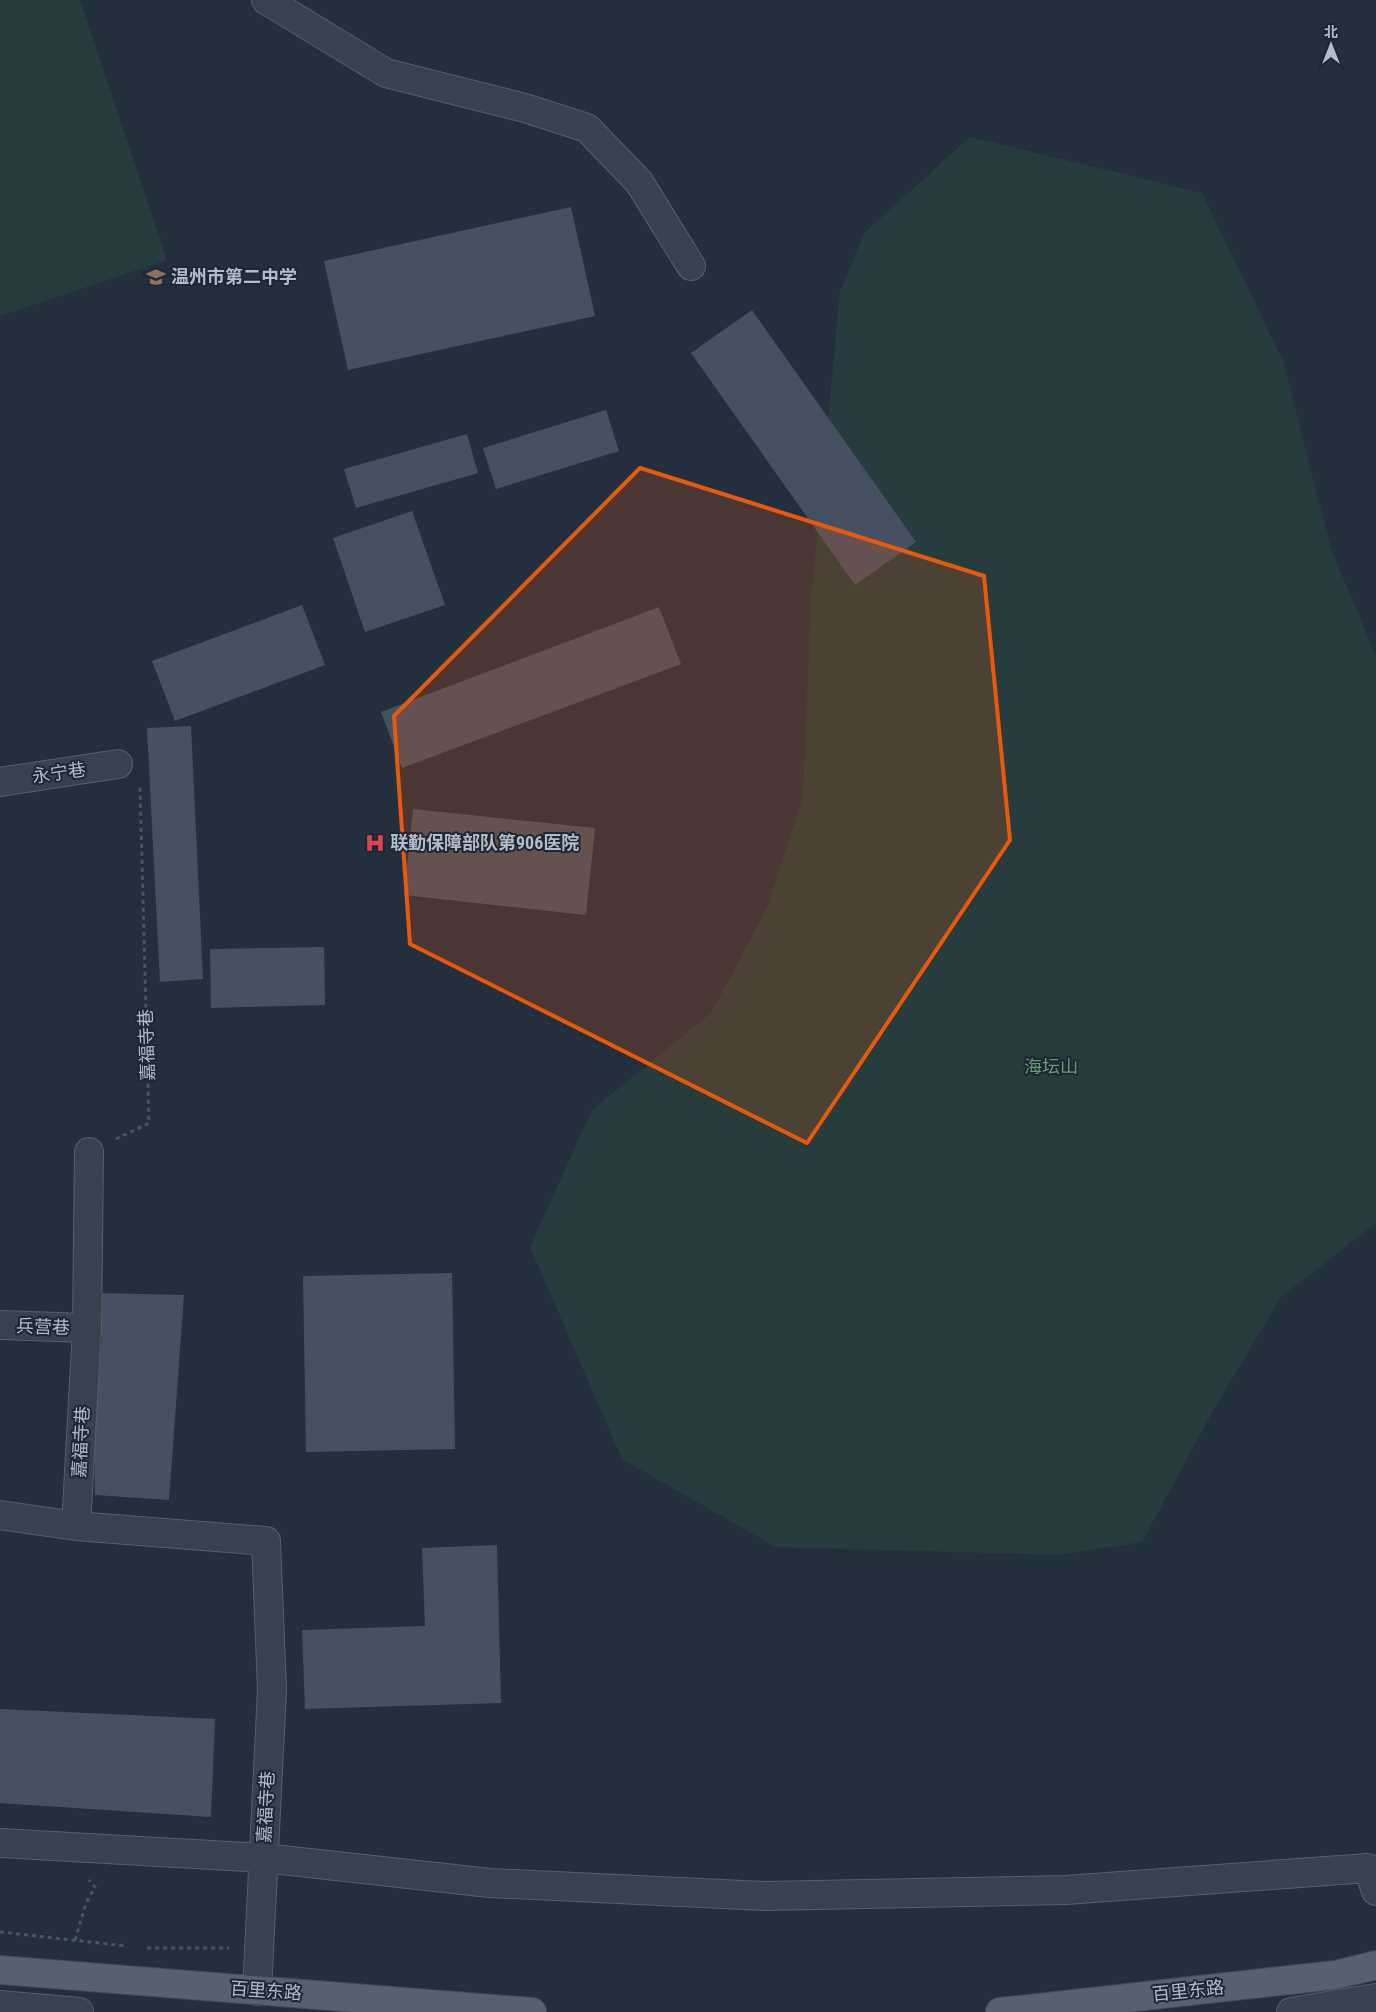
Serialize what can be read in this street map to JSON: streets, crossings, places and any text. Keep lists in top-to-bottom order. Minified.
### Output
{"streets":{"main road":["百里东路"],"street":["永宁巷","嘉福寺巷","兵营巷"]},"crossings":[["永宁巷","嘉福寺巷"],["嘉福寺巷","兵营巷"],["嘉福寺巷","百里东路"]],"parks":["海坛山"],"places":{"school or university":["温州市第二中学"],"hospital":["联勤保障部队第906医院"]},"north":"top"}
